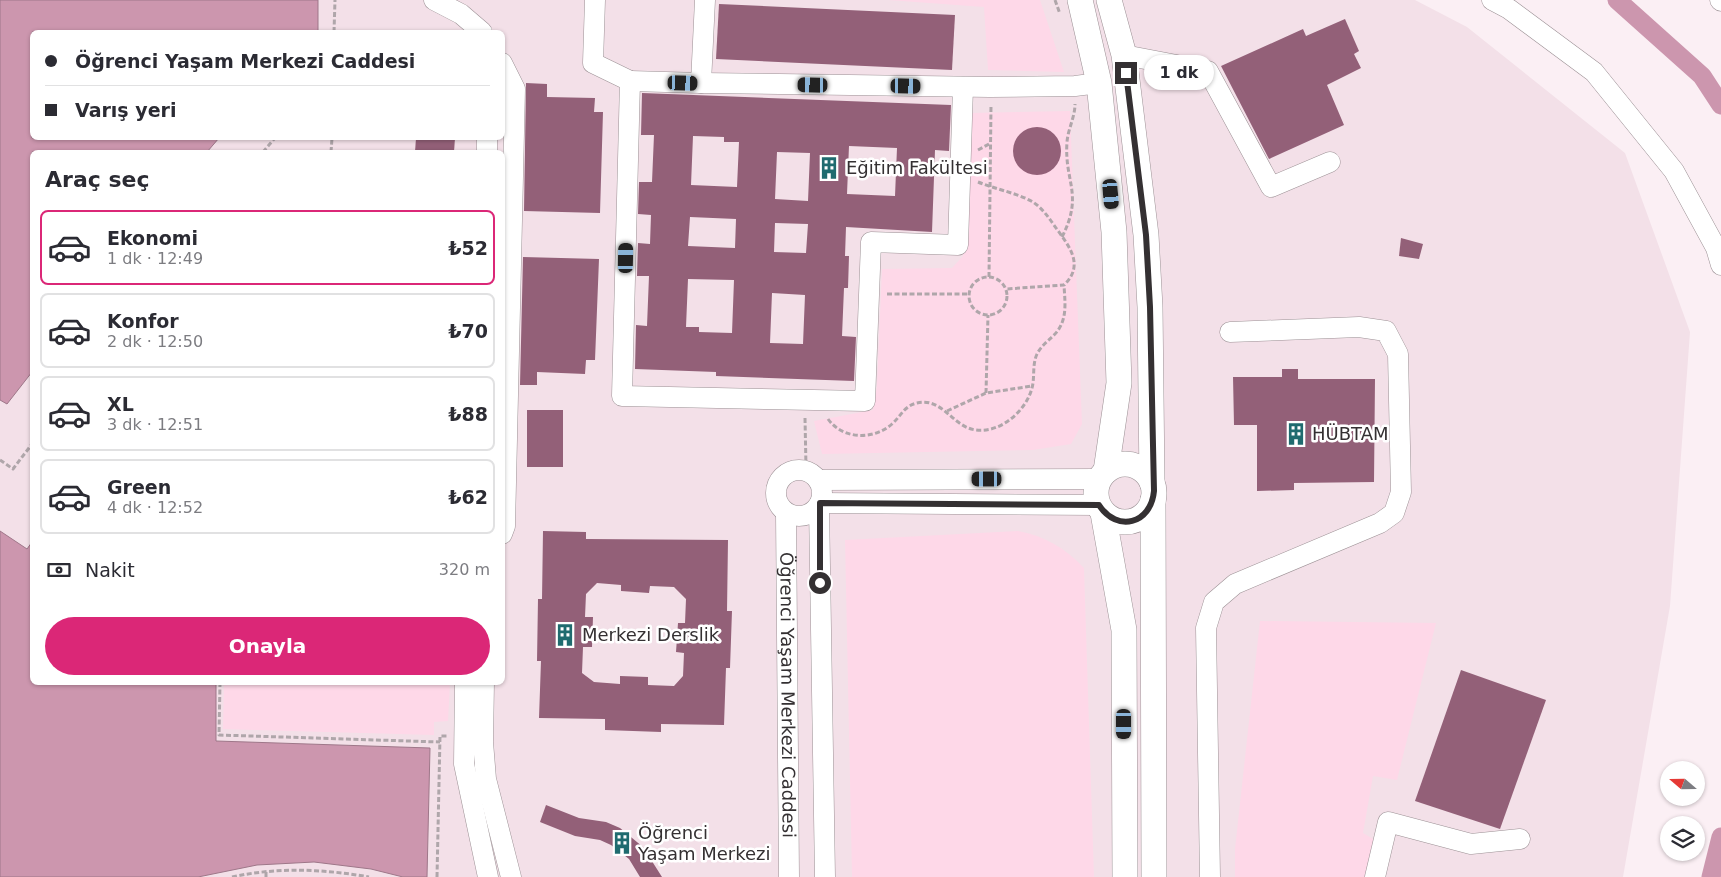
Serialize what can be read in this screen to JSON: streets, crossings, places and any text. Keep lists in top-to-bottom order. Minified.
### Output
{"streets":{"street":["Öğrenci Yaşam Merkezi Caddesi"]},"places":{"building":["Eğitim Fakültesi","HÜBTAM","Merkezi Derslik","Öğrenci Yaşam Merkezi"]},"north":"left","page":{"banner":["Öğrenci Yaşam Merkezi Caddesi","Varış yeri"],"bubble":"1 dk","heading":"Araç seç","list":[{"name":"Ekonomi","note":"1 dk · 12:49","value":"₺52"},{"name":"Konfor","note":"2 dk · 12:50","value":"₺70"},{"name":"XL","note":"3 dk · 12:51","value":"₺88"},{"name":"Green","note":"4 dk · 12:52","value":"₺62"}],"pay":["Nakit","320 m"],"buttons":"Onayla"}}
